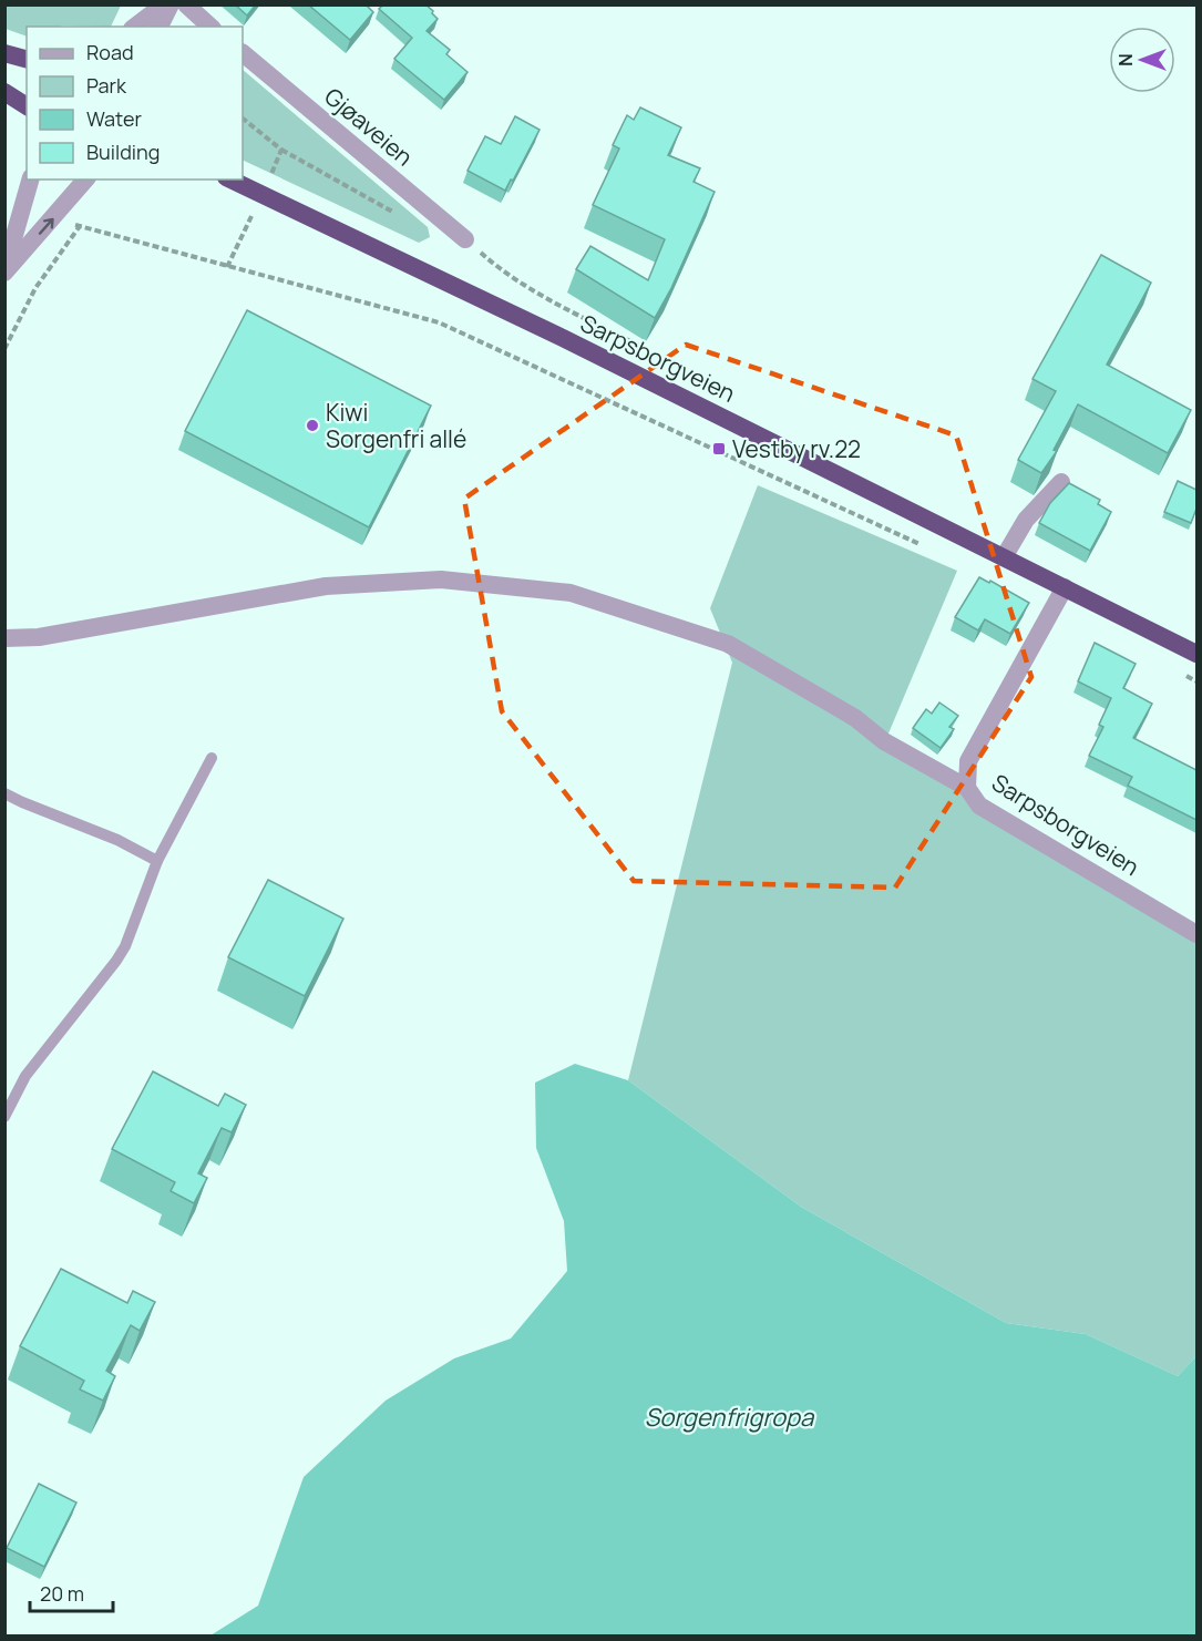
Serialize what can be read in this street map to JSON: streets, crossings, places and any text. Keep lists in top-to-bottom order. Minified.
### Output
{"streets":{"highway":["Sarpsborgveien"],"street":["Gjøaveien"]},"water":["Sorgenfrigropa"],"places":{"other":["Kiwi Sorgenfri allé"],"transit":["Vestby rv.22"]},"legend":["Road","Park","Water","Building"],"scale_bar":"20 m","north":"left"}
